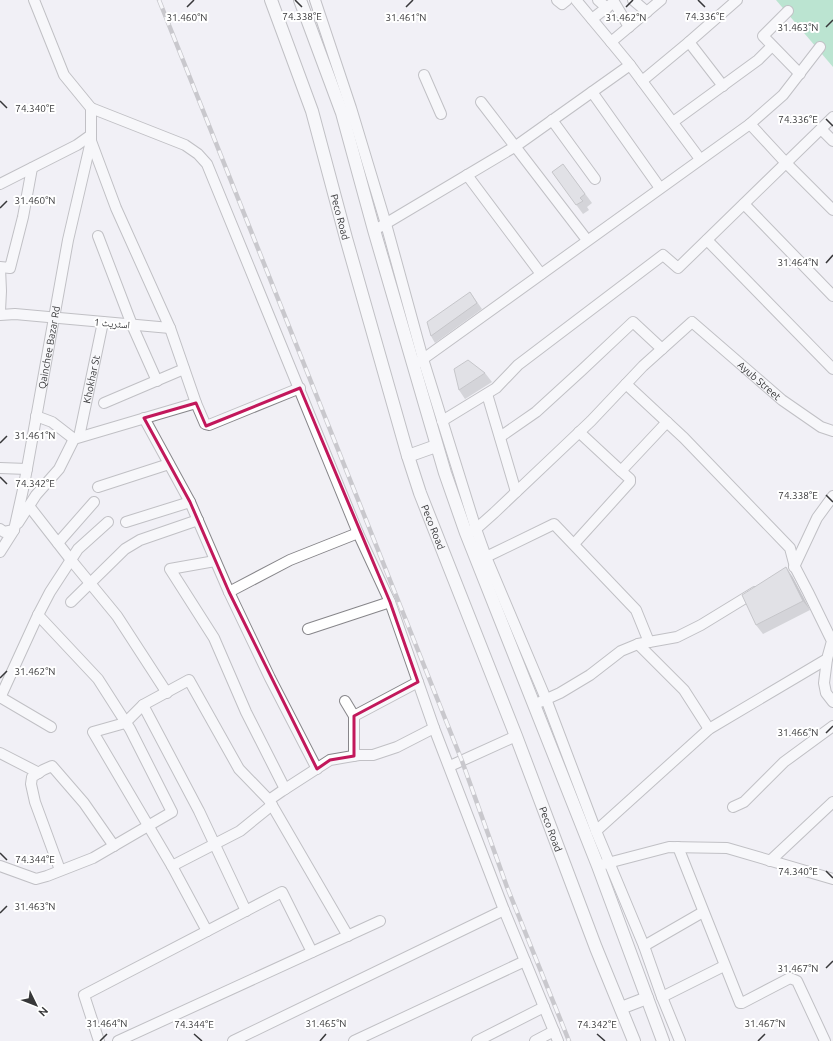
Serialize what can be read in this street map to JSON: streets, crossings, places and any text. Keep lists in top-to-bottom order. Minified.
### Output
{"streets":{"main road":["Peco Road"],"street":["اسٹریٹ 1","Qainchee Bazar Rd","Khokhar St","Ayub Street"]},"crossings":[["اسٹریٹ 1","Qainchee Bazar Rd"],["اسٹریٹ 1","Khokhar St"],["Qainchee Bazar Rd","Khokhar St"]],"north":"bottom right","coordinates":["74.336°E","74.338°E","31.460°N","31.461°N","31.462°N","31.463°N","74.340°E","31.464°N","74.342°E","31.466°N","74.344°E","31.467°N","31.465°N"]}
